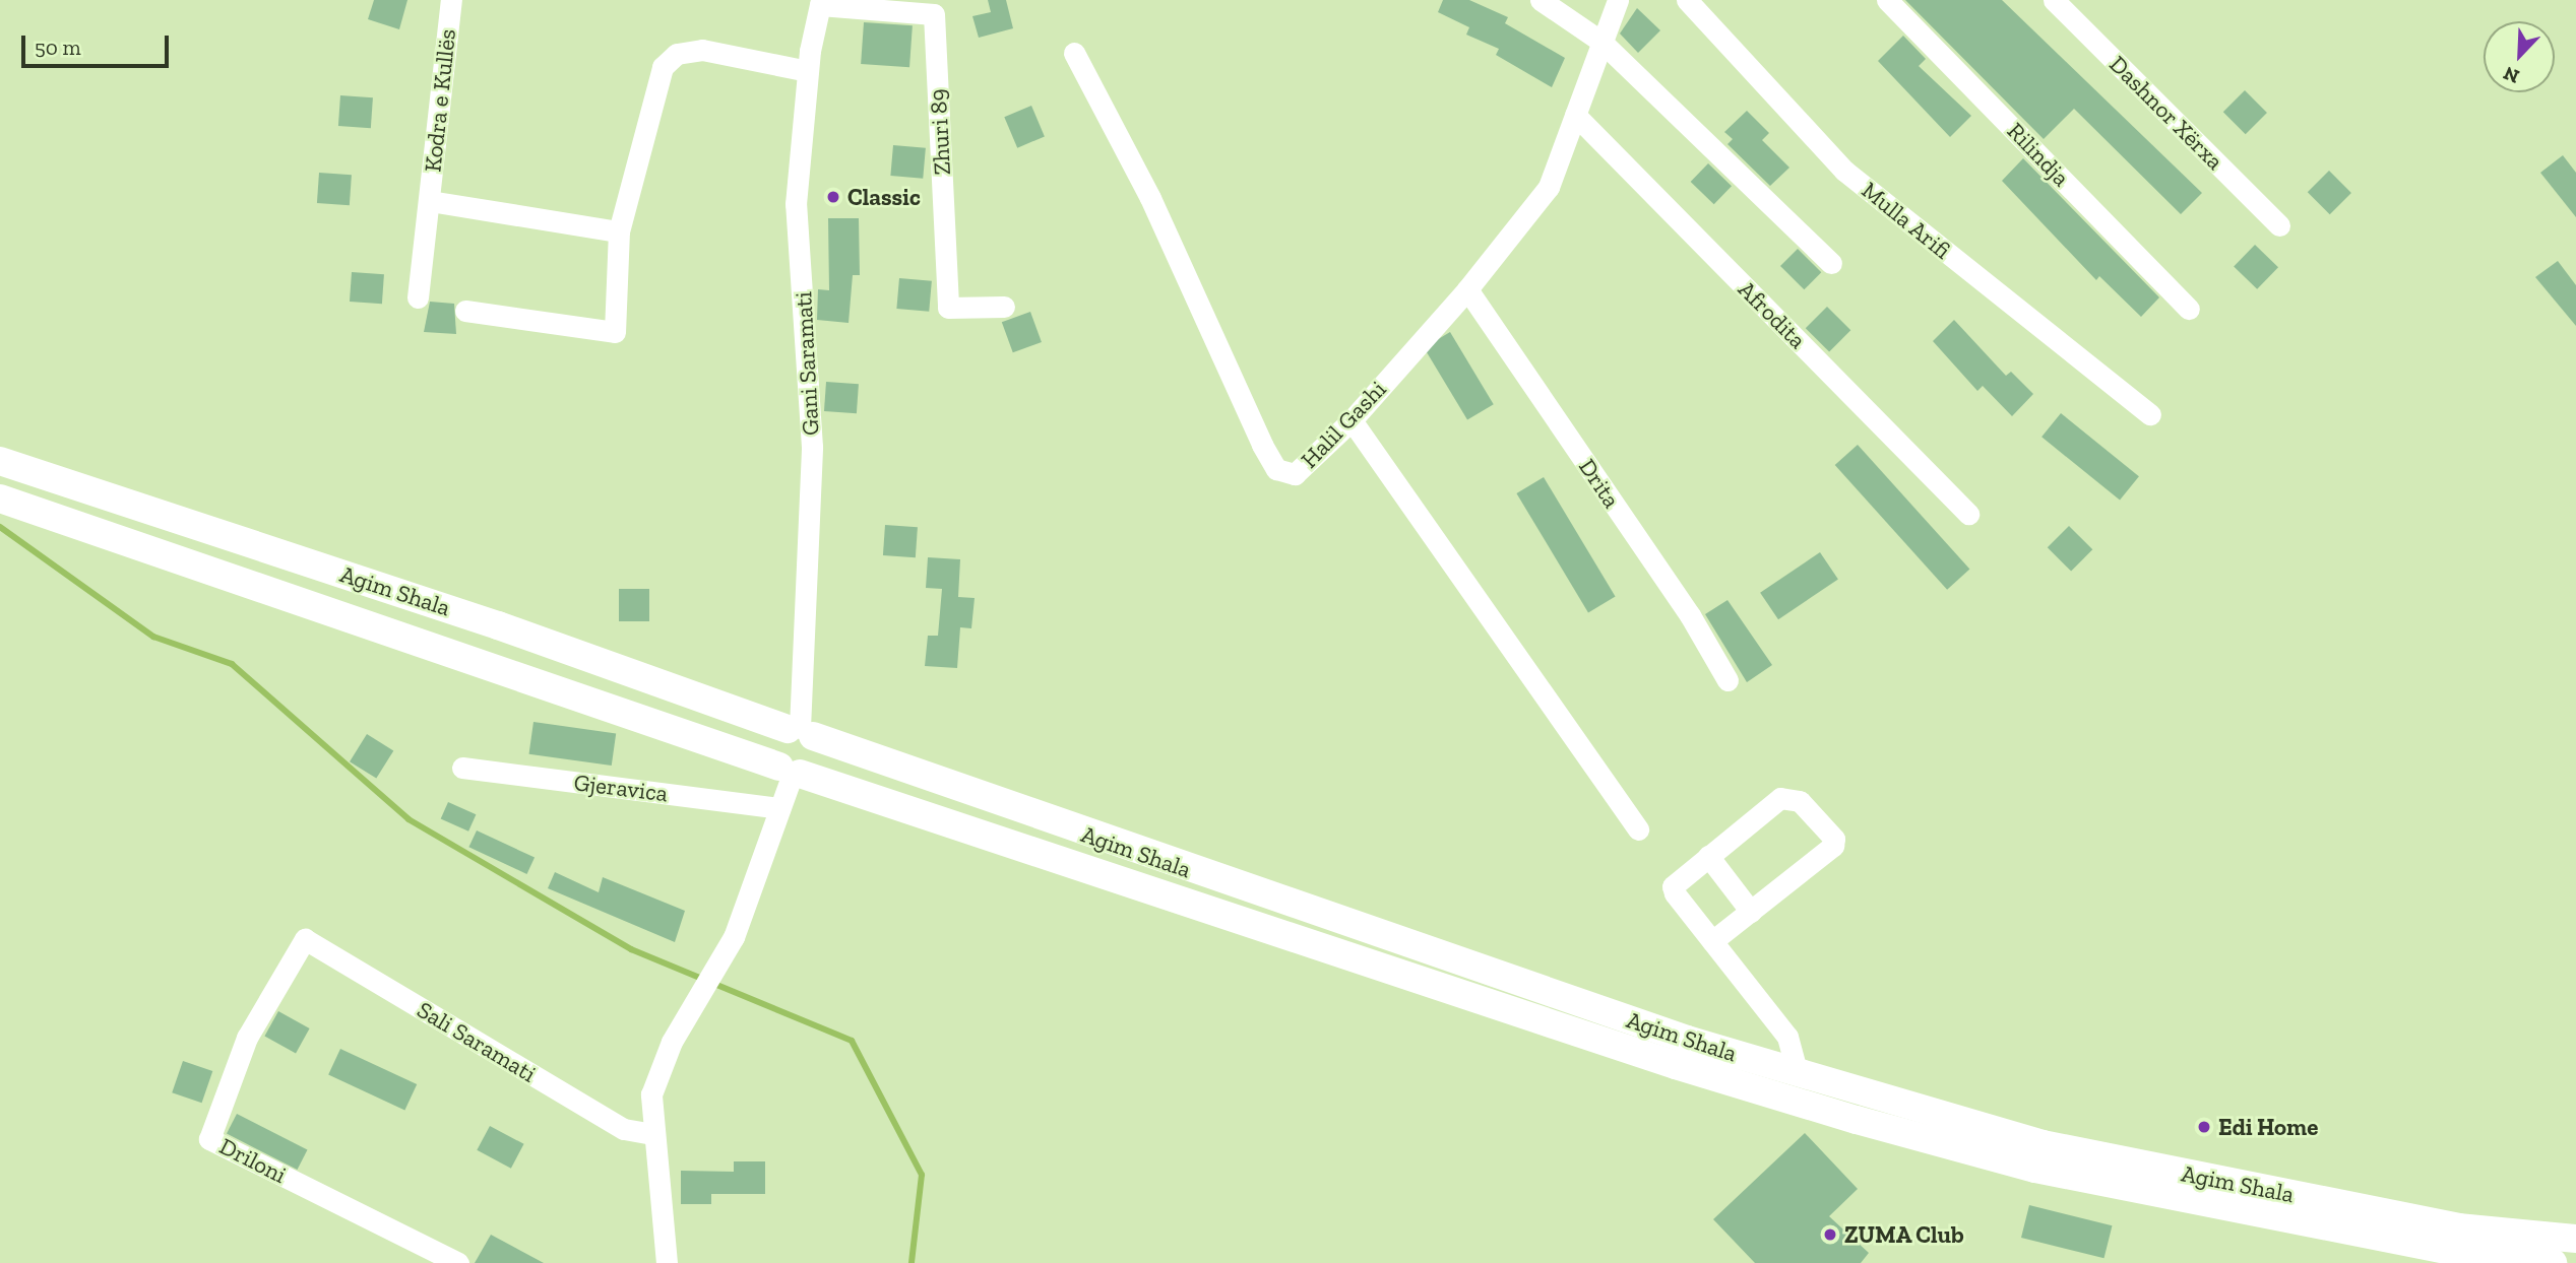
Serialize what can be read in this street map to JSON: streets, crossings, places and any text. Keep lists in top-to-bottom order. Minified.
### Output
{"streets":{"main road":["Agim Shala"],"street":["Kodra e Kullës","Dashnor Xërxa","Zhuri 89","Rilindja","Mulla Arifi","Afrodita","Gani Saramati","Halil Gashi","Drita","Gjeravica","Sali Saramati","Driloni"]},"crossings":[["Zhuri 89","Gani Saramati"],["Afrodita","Halil Gashi"],["Gani Saramati","Agim Shala"],["Halil Gashi","Drita"],["Sali Saramati","Driloni"]],"places":["Classic","Edi Home","ZUMA Club"],"scale_bar":"50 m","north":"bottom left"}
